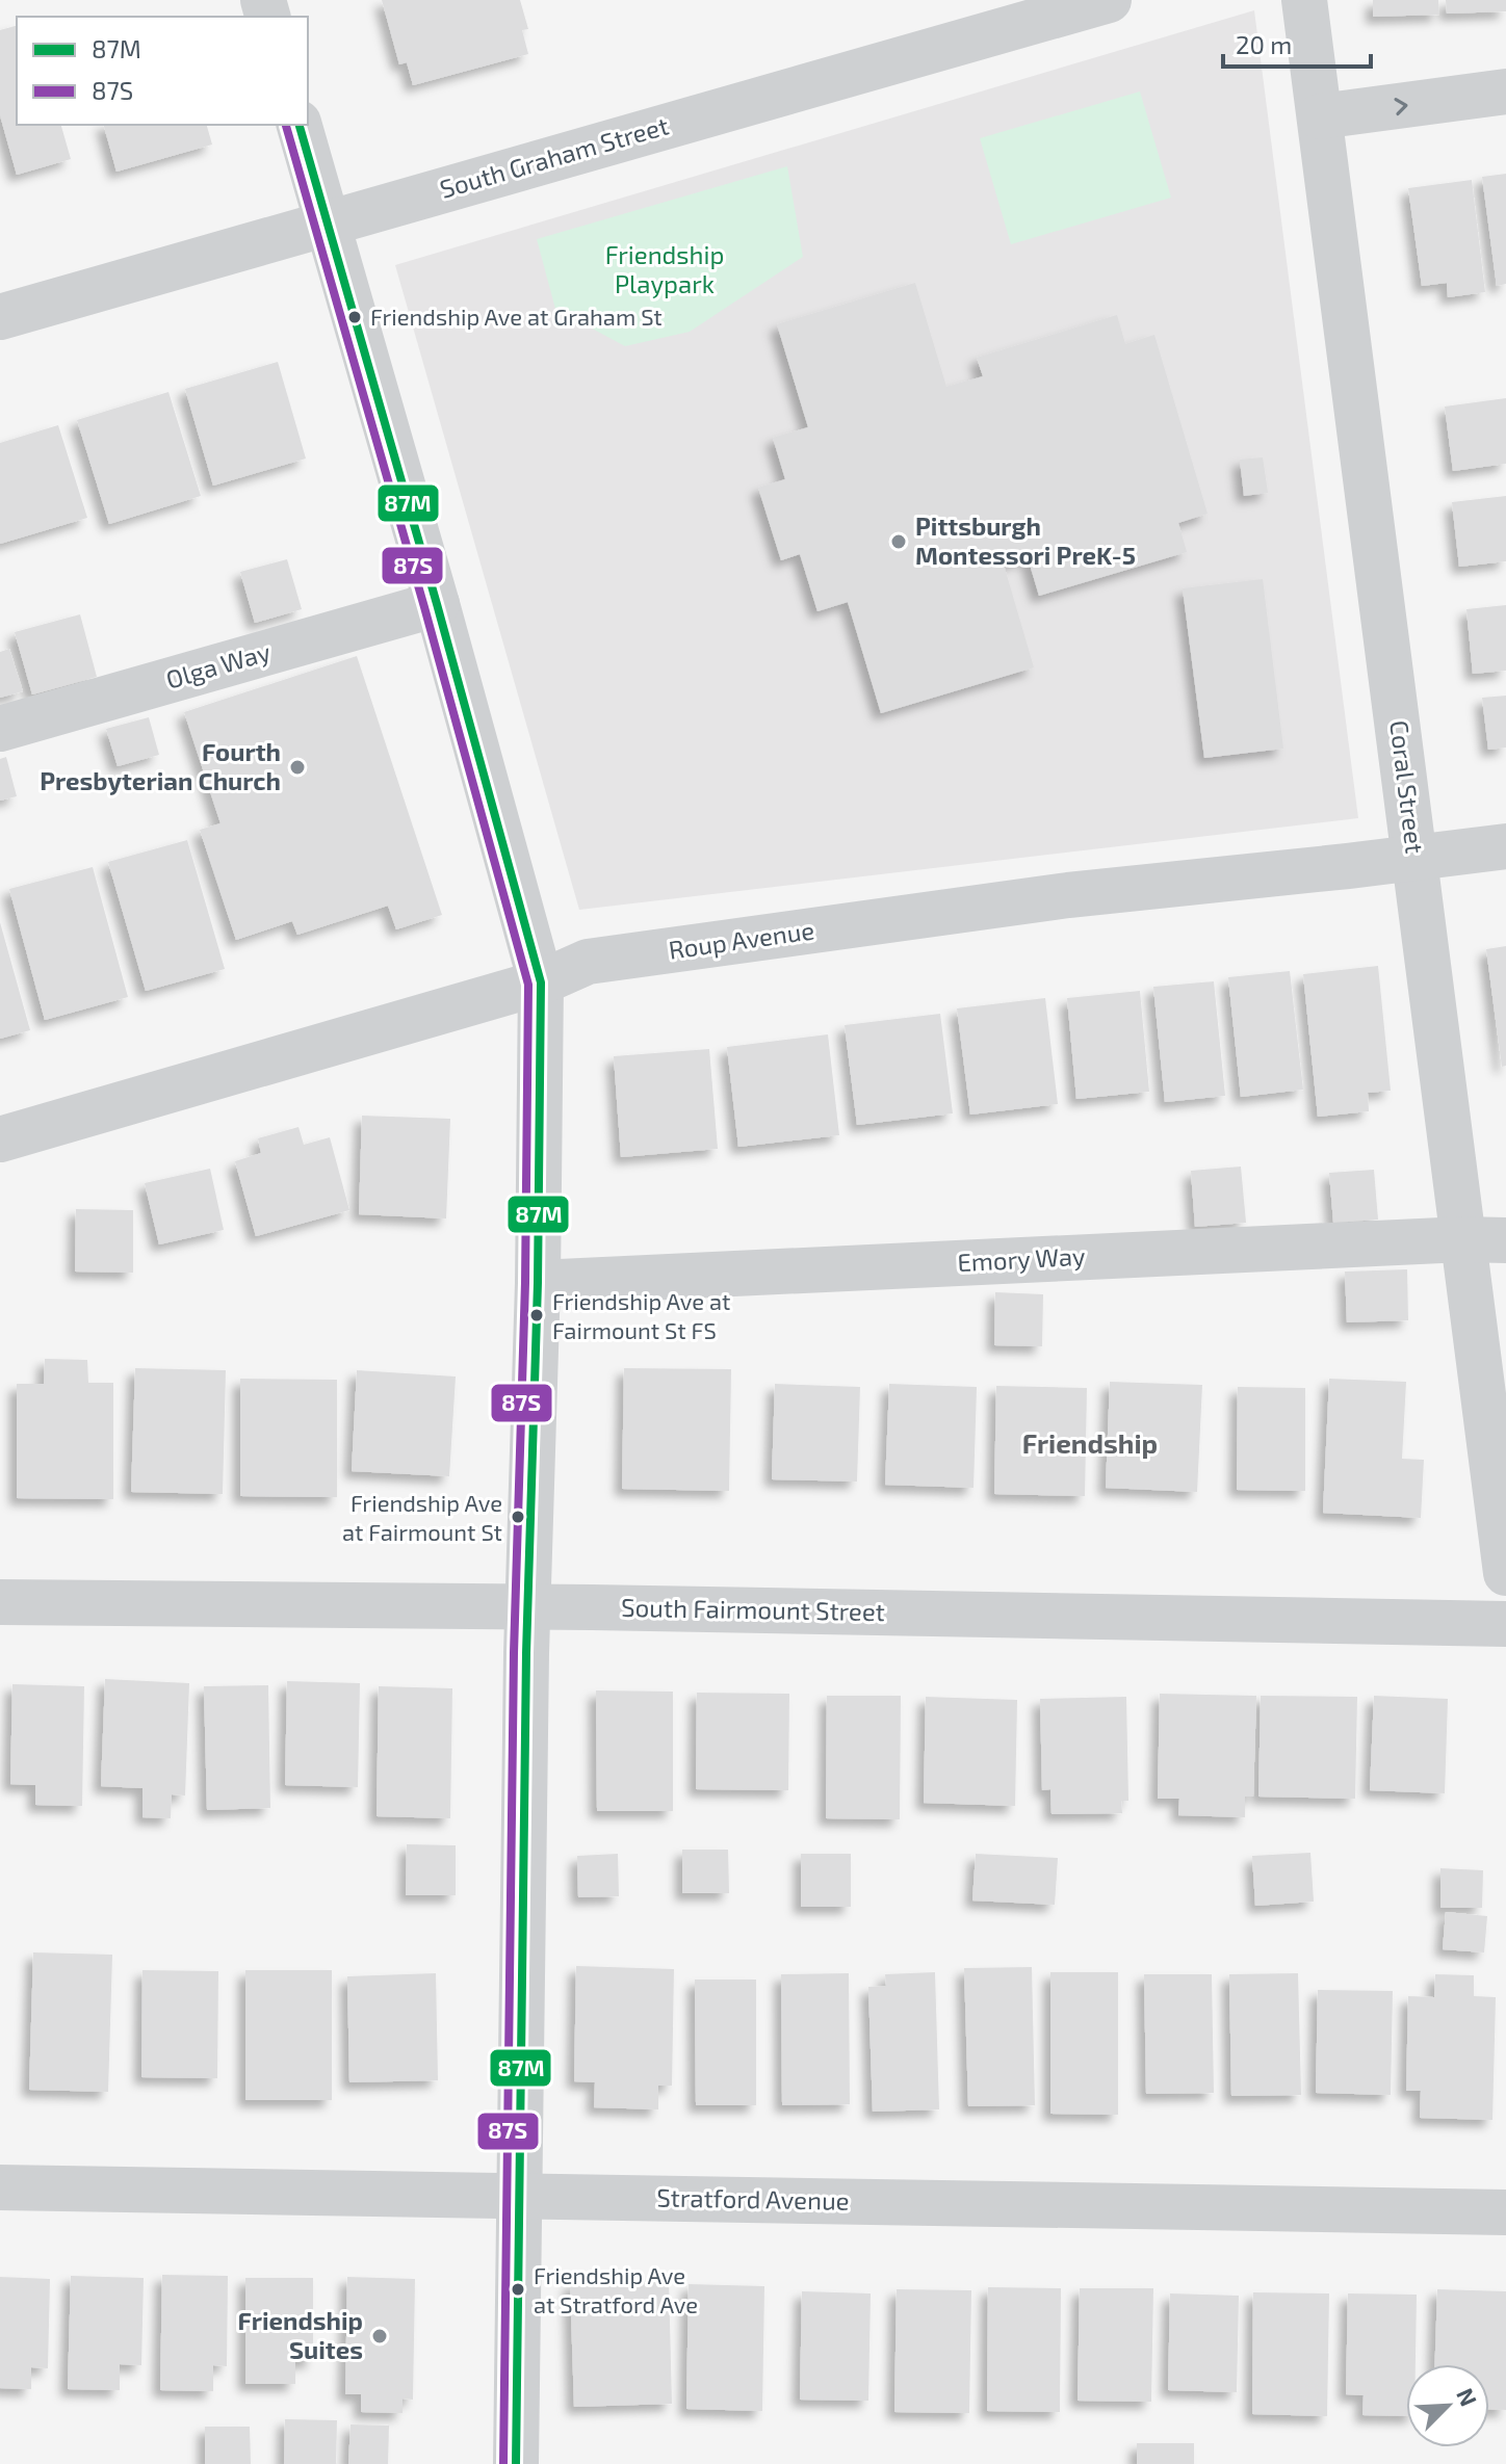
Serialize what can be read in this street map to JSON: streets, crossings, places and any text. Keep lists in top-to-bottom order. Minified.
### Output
{"streets":{"street":["South Graham Street","Olga Way","Coral Street","Roup Avenue","Emory Way","South Fairmount Street","Stratford Avenue"]},"crossings":[["Coral Street","Roup Avenue"],["Coral Street","Emory Way"]],"districts":["Friendship"],"parks":["Friendship Playpark"],"places":["Friendship Ave at Graham St","Pittsburgh Montessori PreK-5","Fourth Presbyterian Church","Friendship Ave at Fairmount St FS","Friendship Ave at Fairmount St","Friendship Ave at Stratford Ave","Friendship Suites"],"lines":["transit line 87M","transit line 87S"],"legend":["87M","87S"],"scale_bar":"20 m","north":"top right"}
